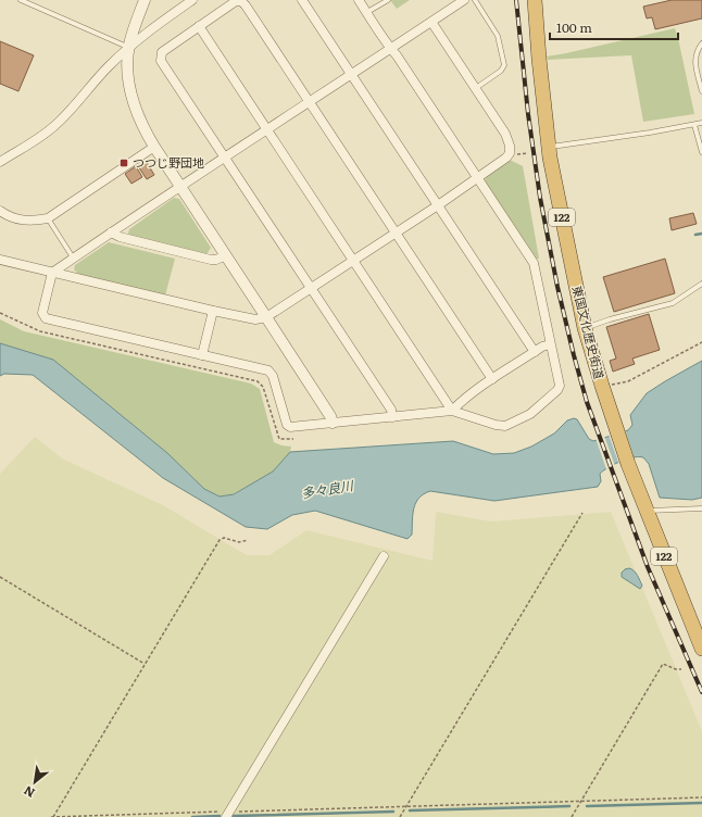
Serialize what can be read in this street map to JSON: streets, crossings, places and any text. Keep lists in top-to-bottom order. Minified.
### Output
{"streets":{"highway":["122","東国文化歴史街道"]},"water":["多々良川"],"places":{"transit":["つつじ野団地"]},"scale_bar":"100 m","north":"bottom left"}
